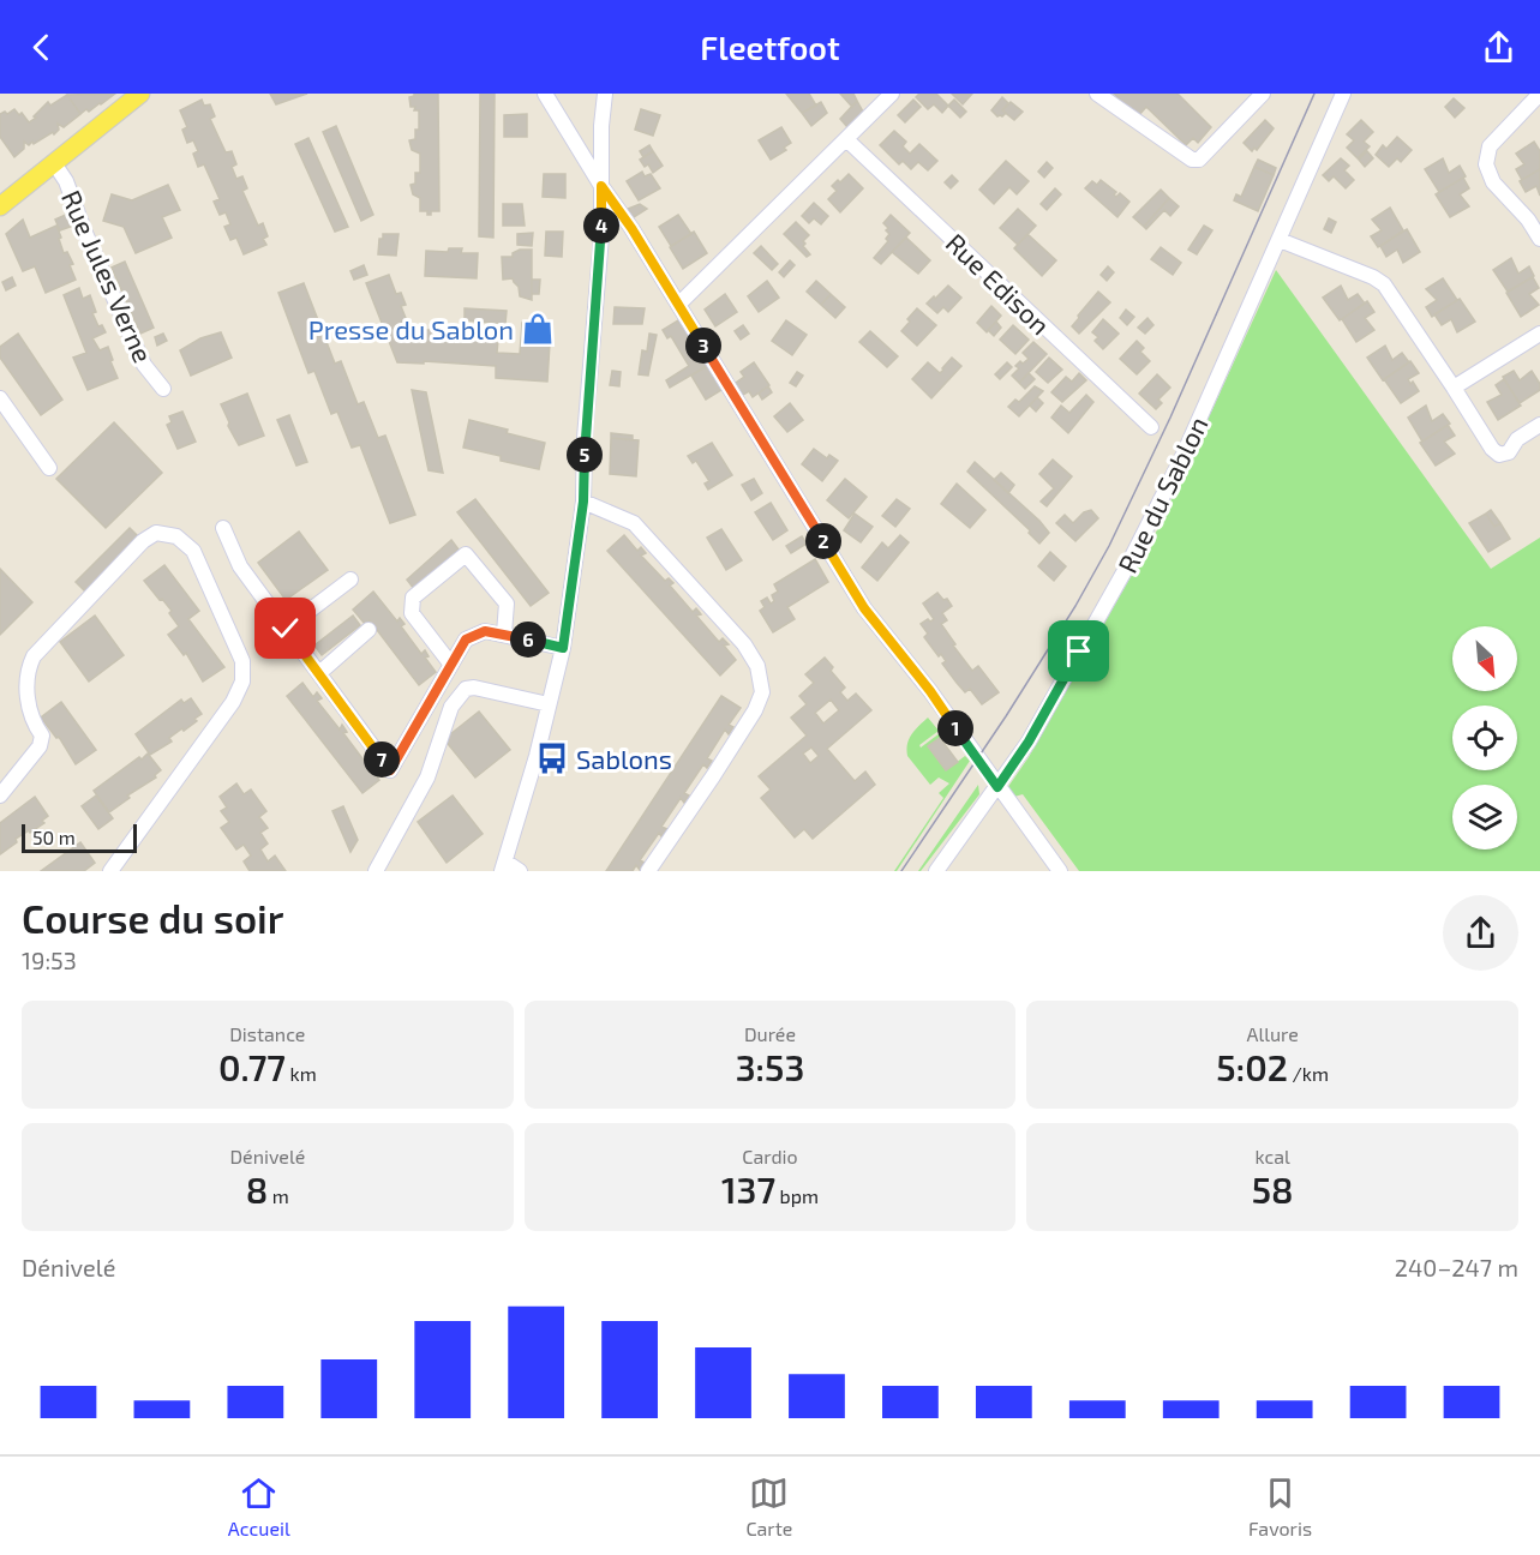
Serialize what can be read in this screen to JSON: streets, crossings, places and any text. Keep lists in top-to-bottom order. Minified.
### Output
{"streets":{"street":["Rue Jules Verne","Rue Edison","Rue du Sablon"]},"places":{"shop":["Presse du Sablon"],"bus stop":["Sablons"]},"scale_bar":"50 m","north":"bottom right","page":{"header":"Fleetfoot","pins":["4","3","5","2","6","1","7"],"scale":"50 m","heading":["Course du soir","19:53"],"stats":[["Distance","0.77 km"],["Durée","3:53"],["Allure","5:02 /km"],["Dénivelé","8 m"],["Cardio","137 bpm"],["kcal","58"]],"chart":["Dénivelé","240–247 m"],"tabs":["Accueil","Carte","Favoris"]}}
